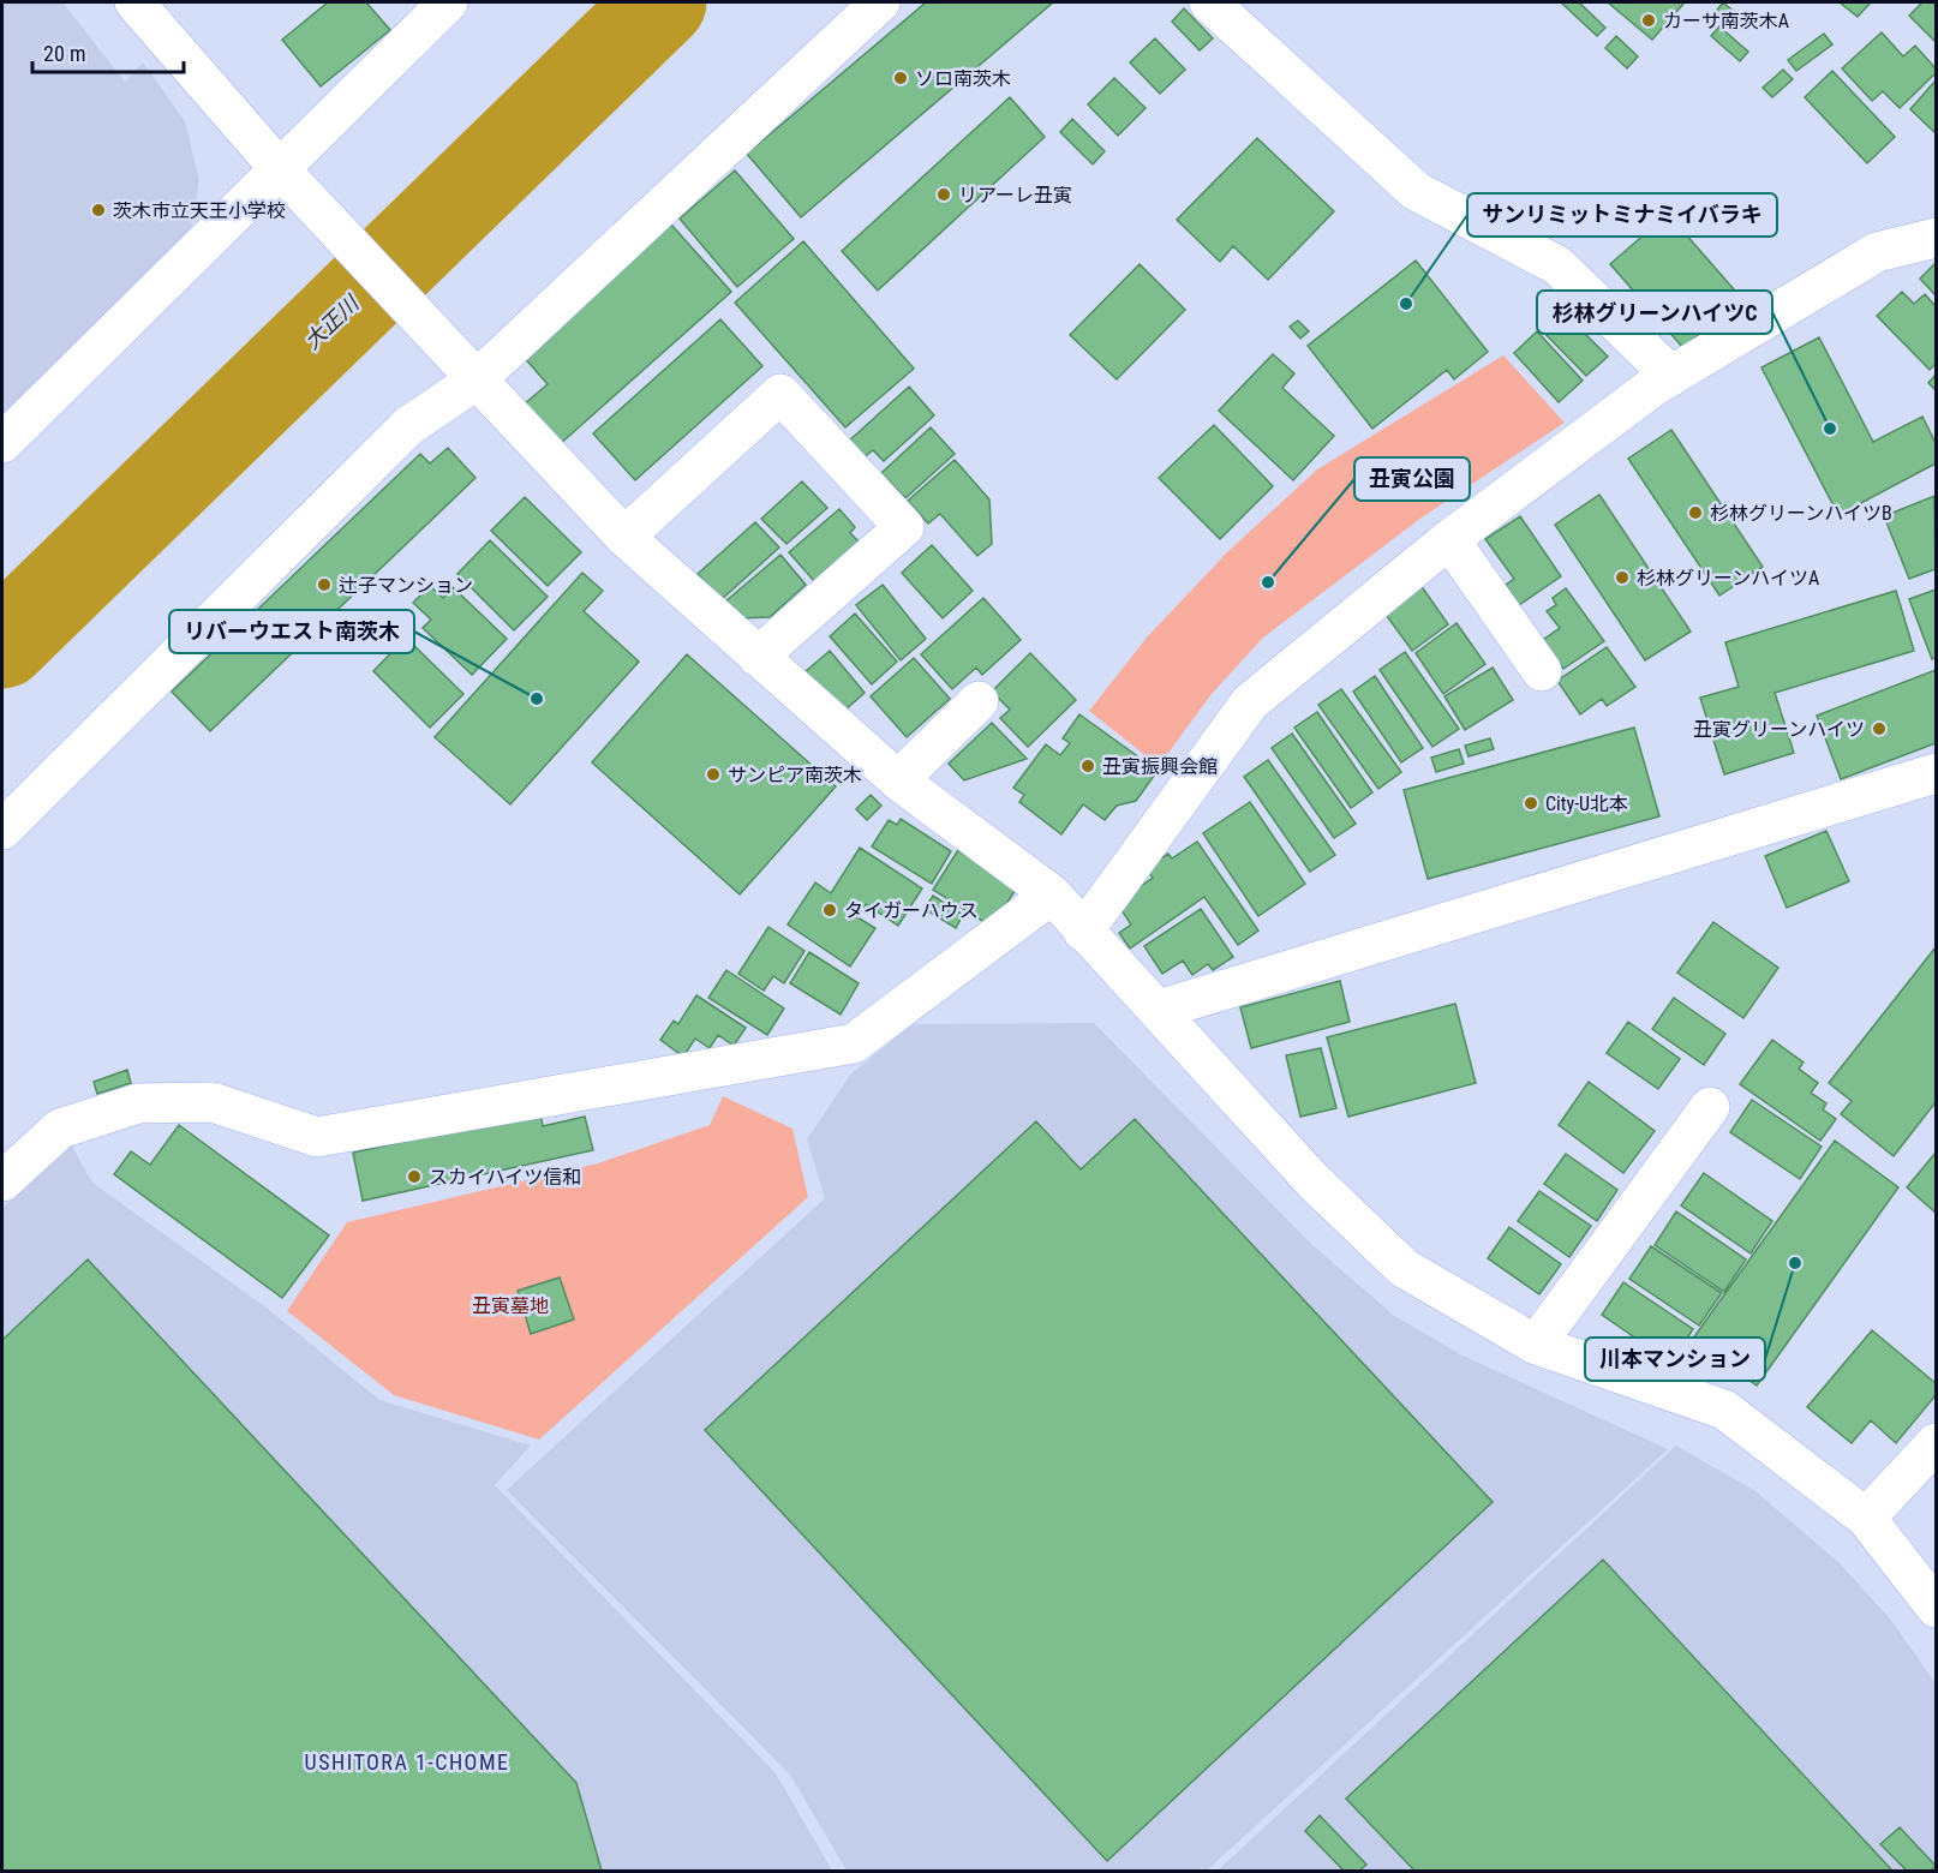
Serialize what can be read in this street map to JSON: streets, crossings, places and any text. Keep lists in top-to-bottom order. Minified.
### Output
{"districts":["USHITORA 1-CHOME"],"water":["大正川"],"parks":["丑寅墓地"],"places":["カーサ南茨木A","ソロ南茨木","リアーレ丑寅","茨木市立天王小学校","サンリミットミナミイバラキ","杉林グリーンハイツC","杉林グリーンハイツB","杉林グリーンハイツA","丑寅公園","辻子マンション","リバーウエスト南茨木","丑寅グリーンハイツ","丑寅振興会館","サンピア南茨木","City-U北本","タイガーハウス","スカイハイツ信和","川本マンション"],"scale_bar":"20 m"}
